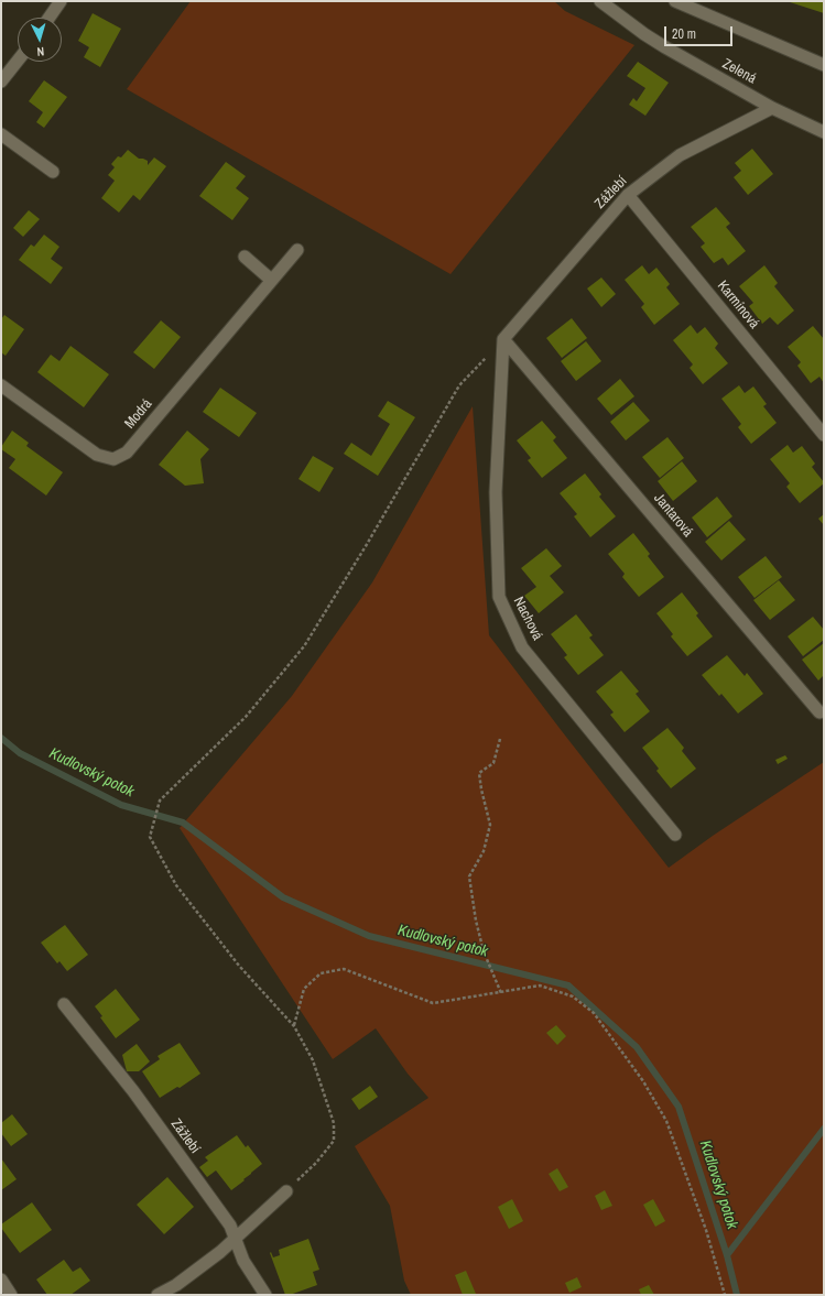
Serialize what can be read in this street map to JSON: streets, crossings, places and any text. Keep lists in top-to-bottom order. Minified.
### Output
{"streets":{"street":["Zelená","Zážlebí","Karmínová","Modrá","Jantarová","Nachová"]},"crossings":[["Zelená","Zážlebí"],["Zážlebí","Karmínová"],["Zážlebí","Jantarová"],["Zážlebí","Nachová"],["Jantarová","Nachová"]],"water":["Kudlovský potok"],"scale_bar":"20 m","north":"bottom"}
